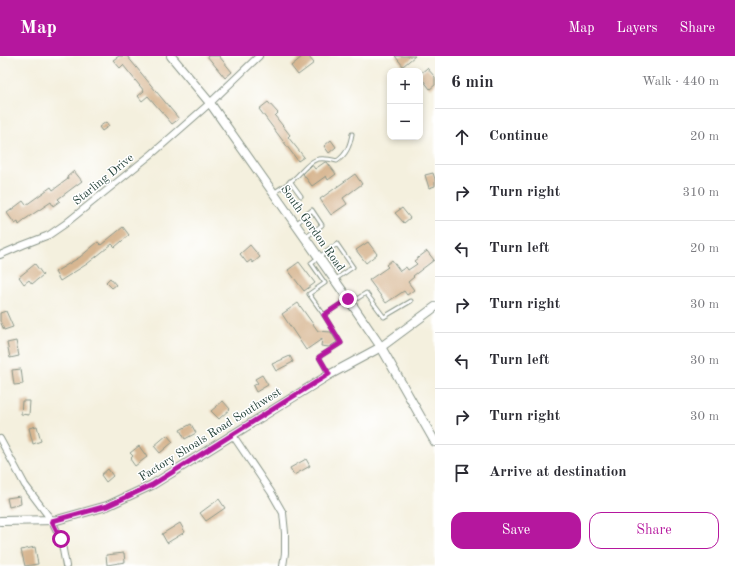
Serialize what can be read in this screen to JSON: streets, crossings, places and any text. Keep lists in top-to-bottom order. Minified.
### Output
{"streets":{"street":["Starling Drive","South Gordon Road","Factory Shoals Road Southwest"]},"crossings":[["Starling Drive","South Gordon Road"],["South Gordon Road","Factory Shoals Road Southwest"]],"page":{"header":"Map","nav":["Map","Layers","Share"],"heading":["6 min","Walk · 440 m"],"map_buttons":["+","−"],"list":[["Continue","20 m"],["Turn right","310 m"],["Turn left","20 m"],["Turn right","30 m"],["Turn left","30 m"],["Turn right","30 m"],"Arrive at destination"],"buttons":["Save","Share"]}}
